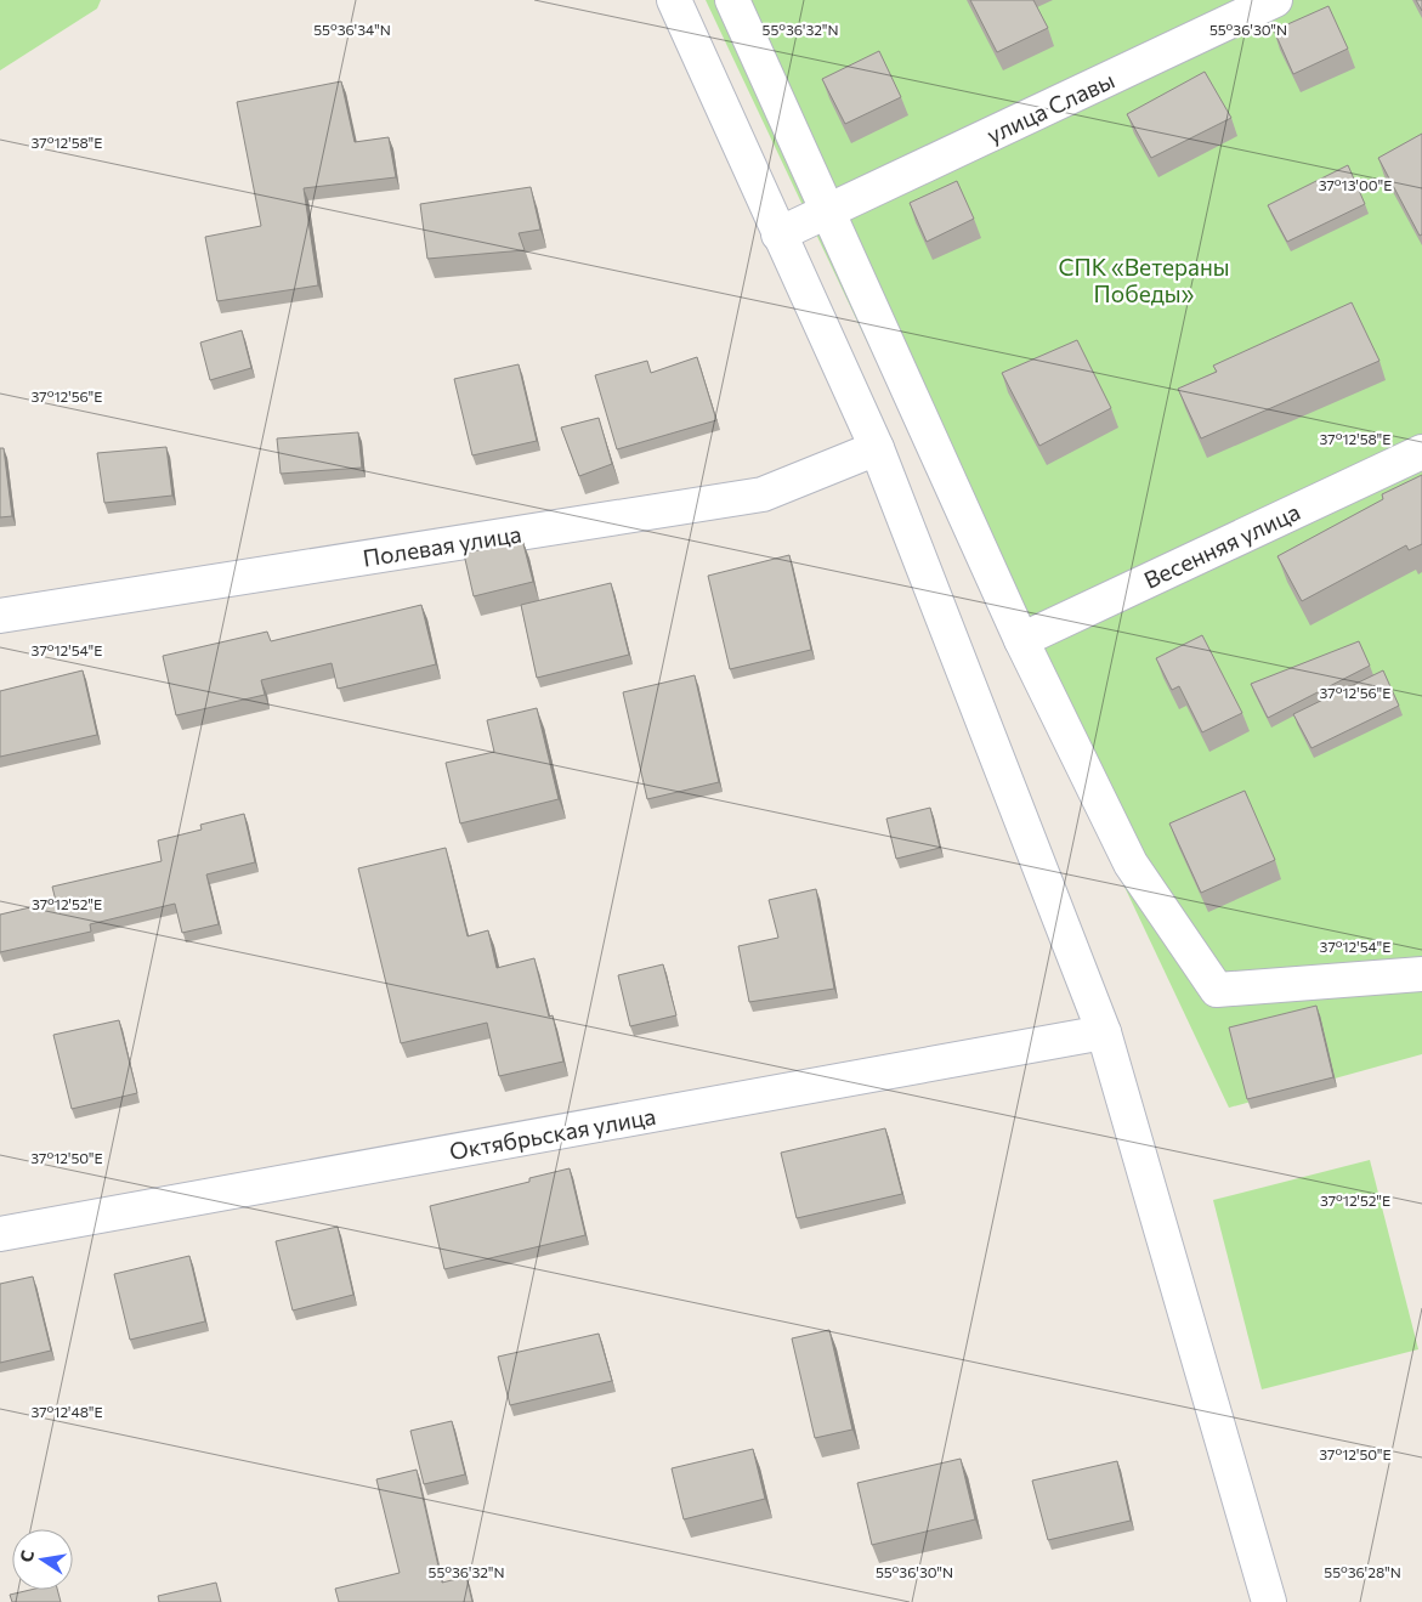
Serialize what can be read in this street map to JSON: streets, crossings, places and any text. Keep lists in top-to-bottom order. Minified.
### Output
{"streets":{"street":["улица Славы","Полевая улица","Весенняя улица","Октябрьская улица"]},"parks":["СПК «Ветераны Победы»"],"north":"left","coordinates":["55°36'34\"N","55°36'32\"N","55°36'30\"N","37°12'58\"E","37°13'00\"E","37°12'56\"E","37°12'54\"E","37°12'52\"E","37°12'50\"E","37°12'48\"E","55°36'28\"N"]}
